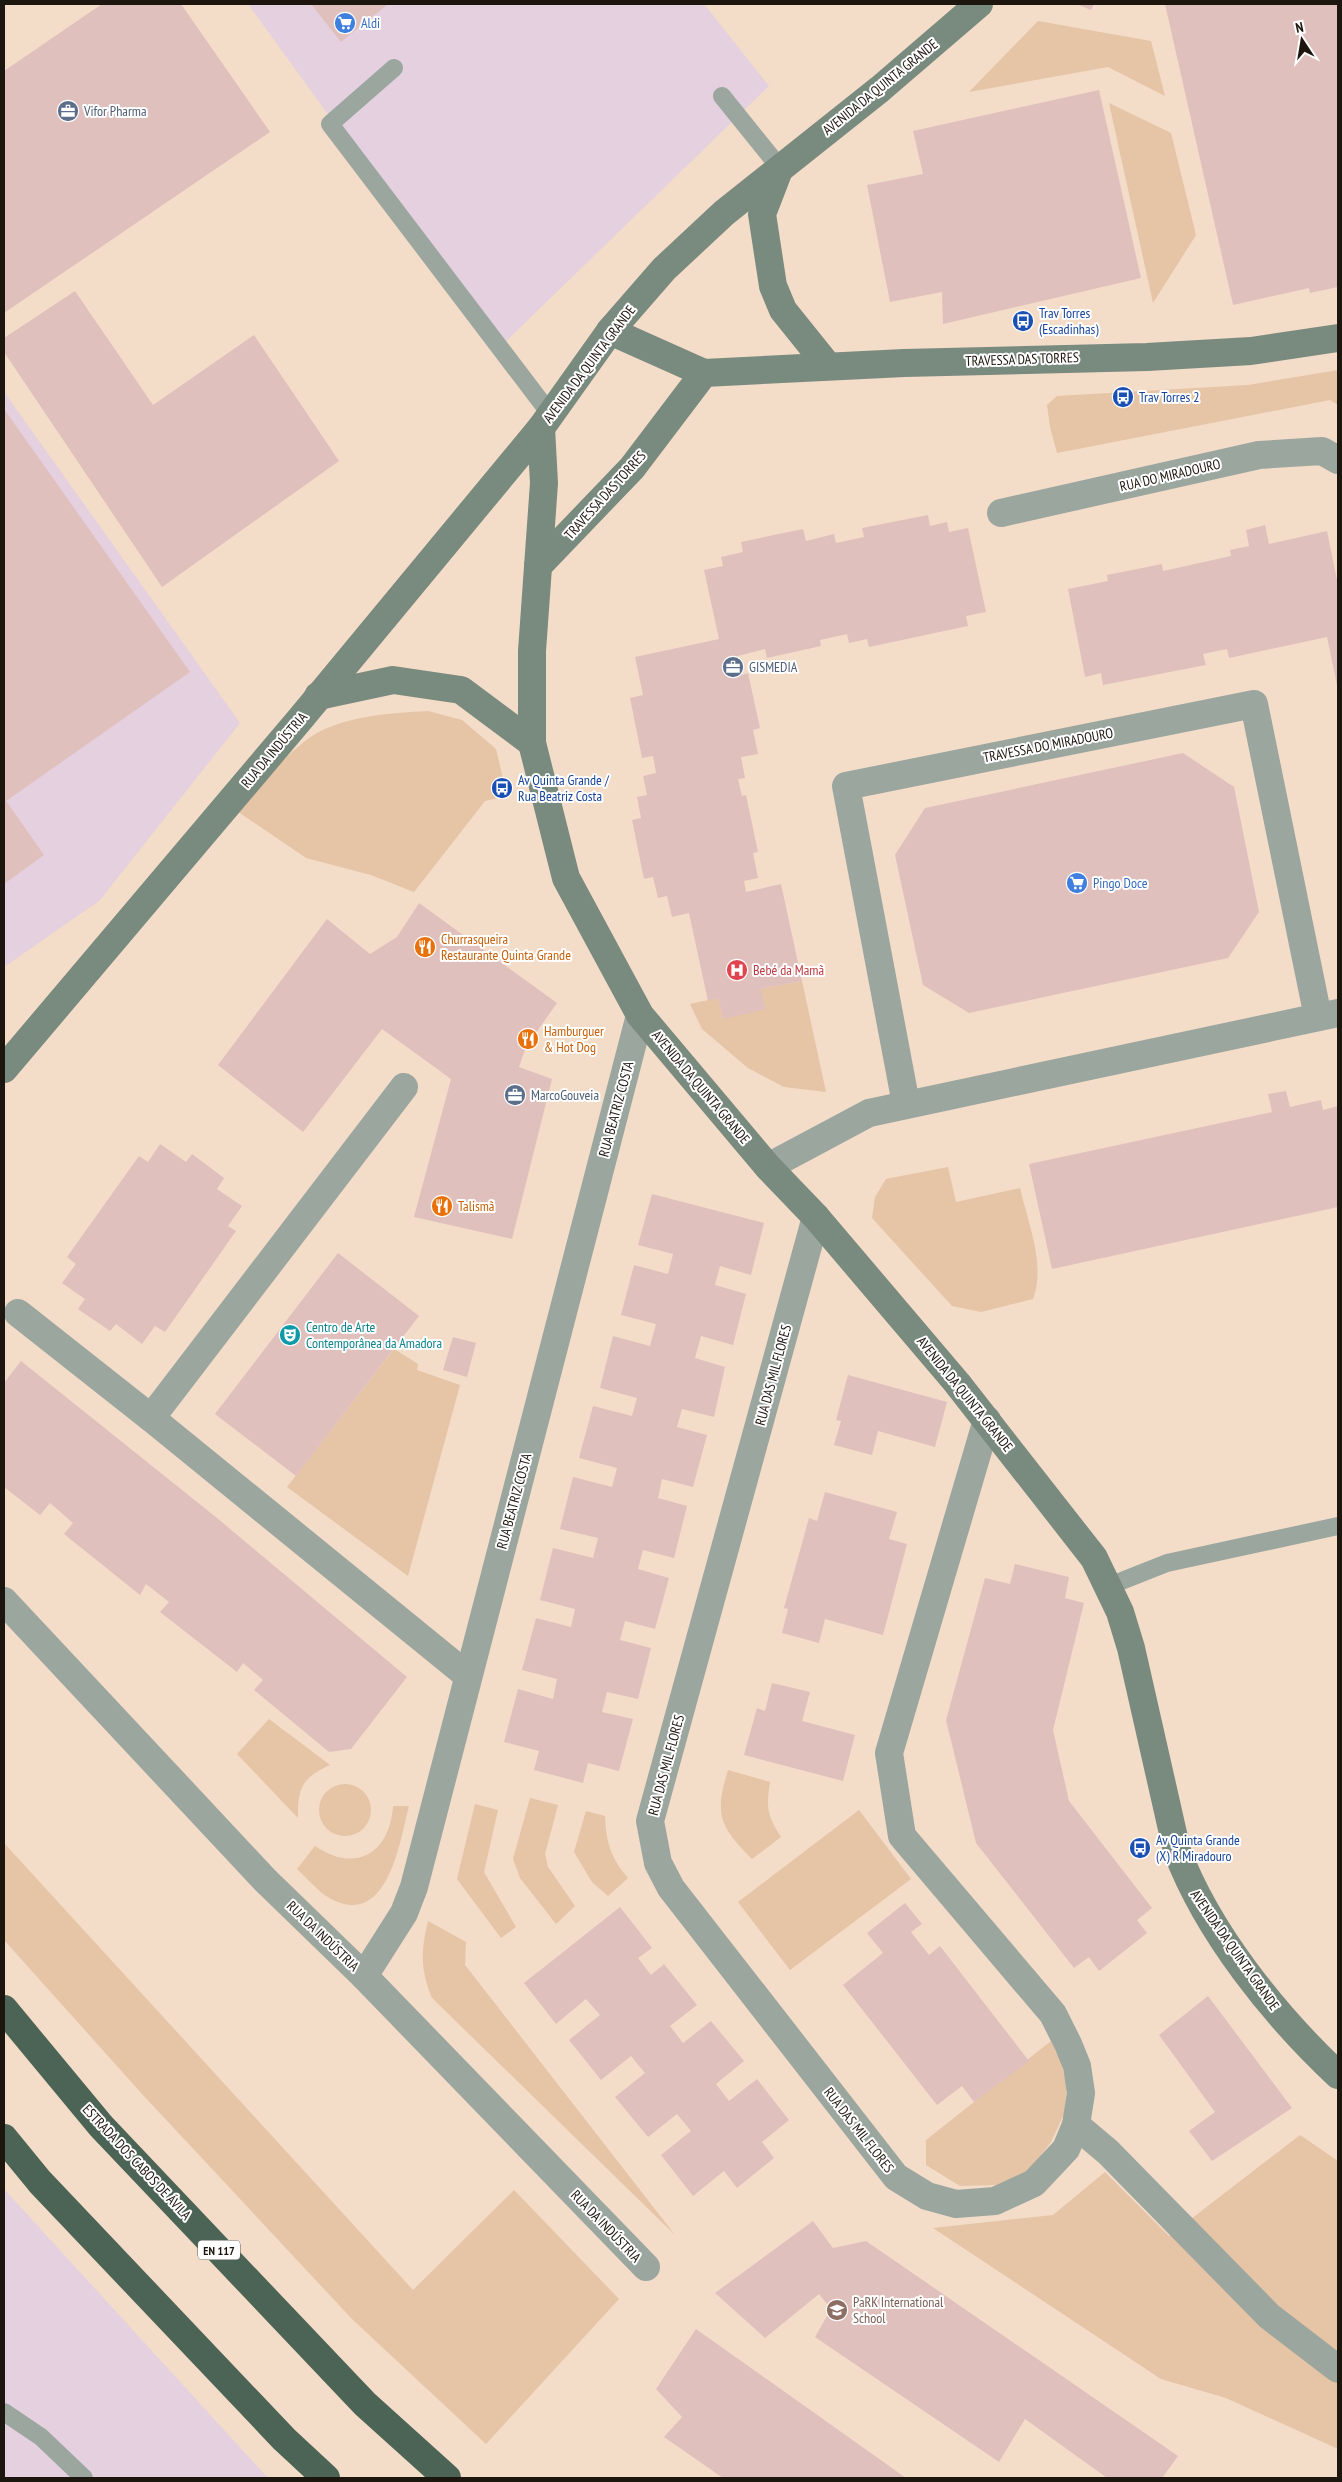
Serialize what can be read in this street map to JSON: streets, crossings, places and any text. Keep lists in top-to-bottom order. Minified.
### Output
{"streets":{"highway":["ESTRADA DOS CABOS DE ÁVILA","EN 117"],"street":["AVENIDA DA QUINTA GRANDE","TRAVESSA DAS TORRES","RUA DO MIRADOURO","TRAVESSA DO MIRADOURO","RUA DA INDÚSTRIA","RUA BEATRIZ COSTA","RUA DAS MIL FLORES"]},"crossings":[["AVENIDA DA QUINTA GRANDE","TRAVESSA DAS TORRES"],["AVENIDA DA QUINTA GRANDE","TRAVESSA DO MIRADOURO"],["AVENIDA DA QUINTA GRANDE","RUA DA INDÚSTRIA"],["AVENIDA DA QUINTA GRANDE","RUA BEATRIZ COSTA"],["AVENIDA DA QUINTA GRANDE","RUA DAS MIL FLORES"],["RUA DA INDÚSTRIA","RUA BEATRIZ COSTA"]],"places":{"supermarket":["Aldi","Pingo Doce"],"office":["Vifor Pharma","GISMEDIA","MarcoGouveia"],"bus stop":["Trav Torres (Escadinhas)","Trav Torres 2","Av Quinta Grande / Rua Beatriz Costa","Av Quinta Grande (X) R Miradouro"],"restaurant":["Churrasqueira Restaurante Quinta Grande","Hamburguer & Hot Dog","Talismã"],"hospital":["Bebé da Mamã"],"theatre":["Centro de Arte Contemporânea da Amadora"],"school or university":["PaRK International School"]},"north":"top"}
